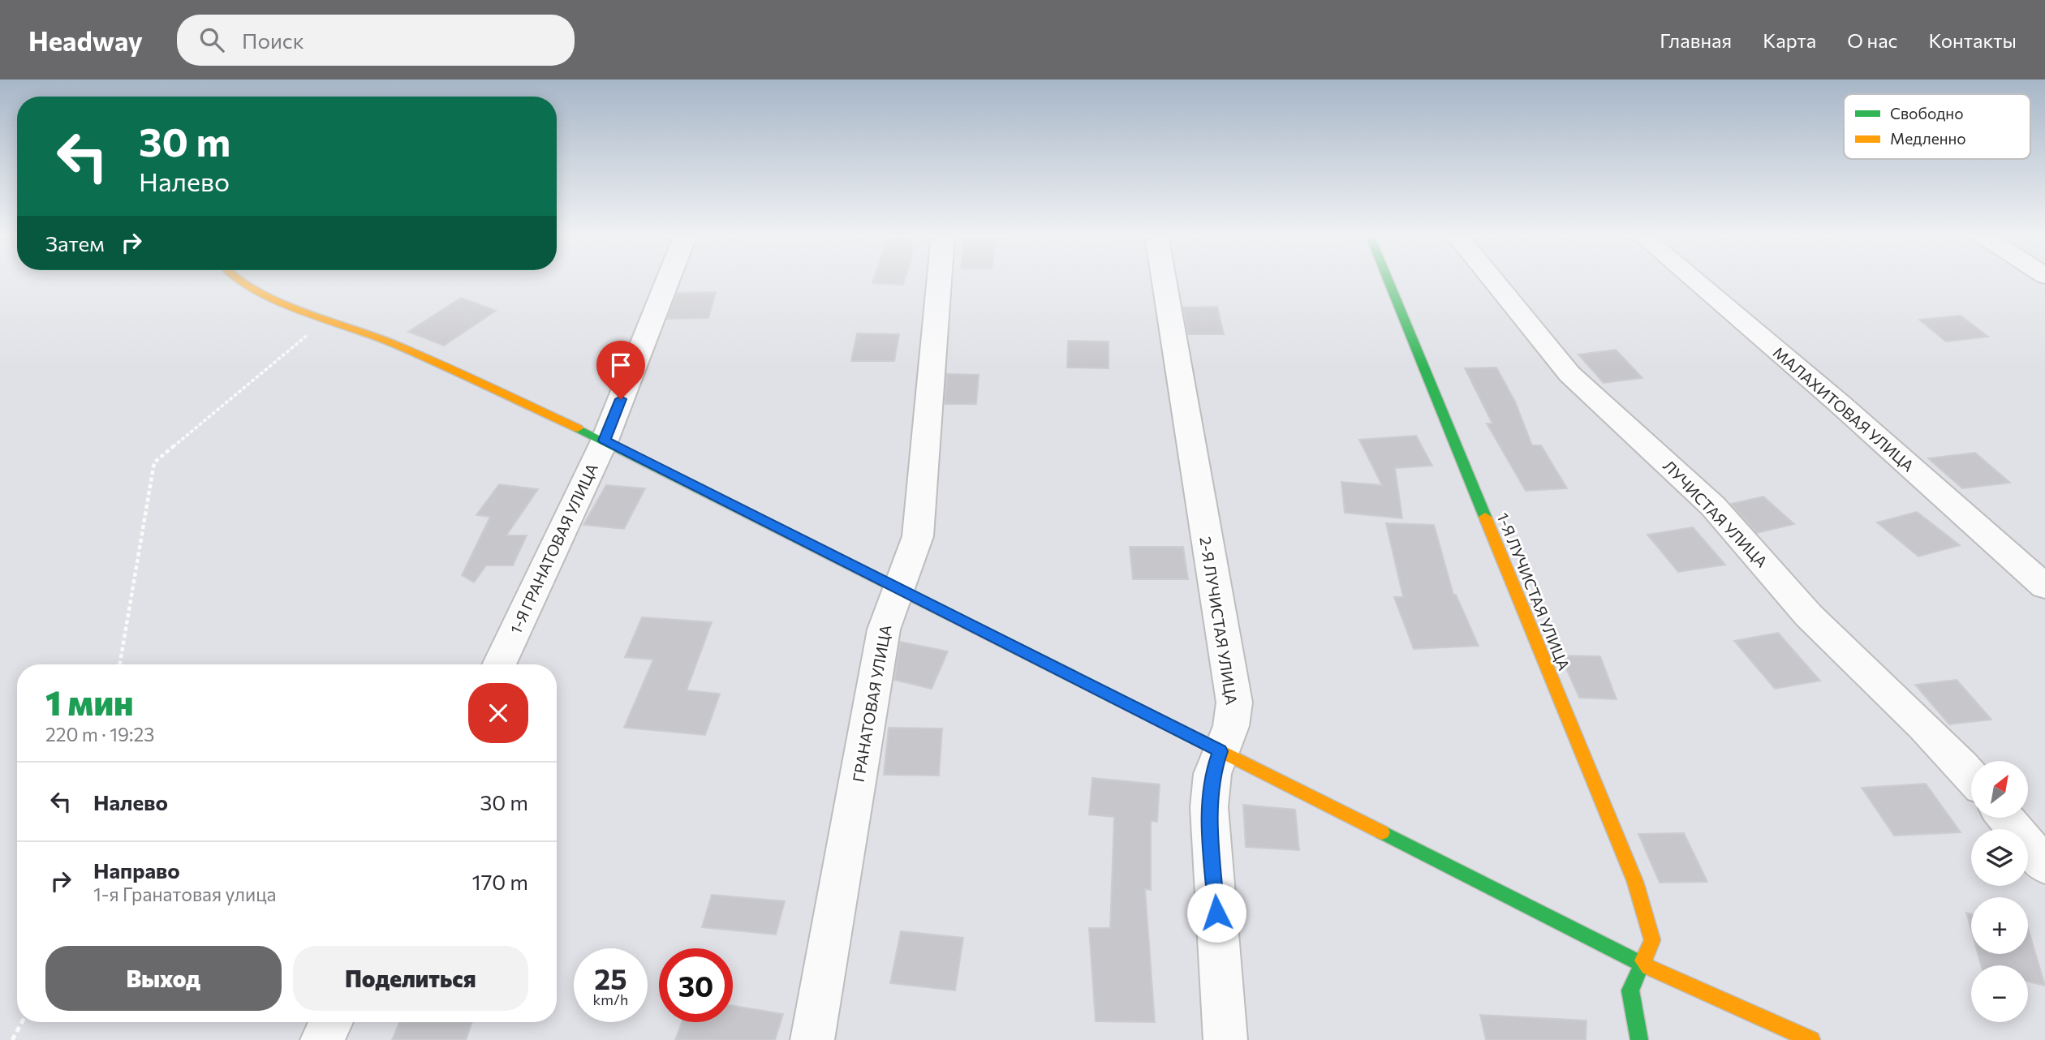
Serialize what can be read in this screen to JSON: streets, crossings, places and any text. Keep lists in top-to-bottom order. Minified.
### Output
{"streets":{"street":["МАЛАХИТОВАЯ УЛИЦА","ЛУЧИСТАЯ УЛИЦА","1-Я ГРАНАТОВАЯ УЛИЦА","1-Я ЛУЧИСТАЯ УЛИЦА","2-Я ЛУЧИСТАЯ УЛИЦА","ГРАНАТОВАЯ УЛИЦА"]},"legend":["Свободно","Медленно"],"north":"top right","page":{"header":"Headway","search":"Поиск","nav":["Главная","Карта","О нас","Контакты"],"turn":["30 m","Налево"],"then":"Затем","heading":["1 мин","220 m · 19:23"],"map_buttons":["+","−"],"list":[{"name":"Налево","value":"30 m"},{"name":"Направо","note":"1-я Гранатовая улица","value":"170 m"}],"buttons":["Выход","Поделиться"],"speed":"25 km/h","limit":"30"}}
